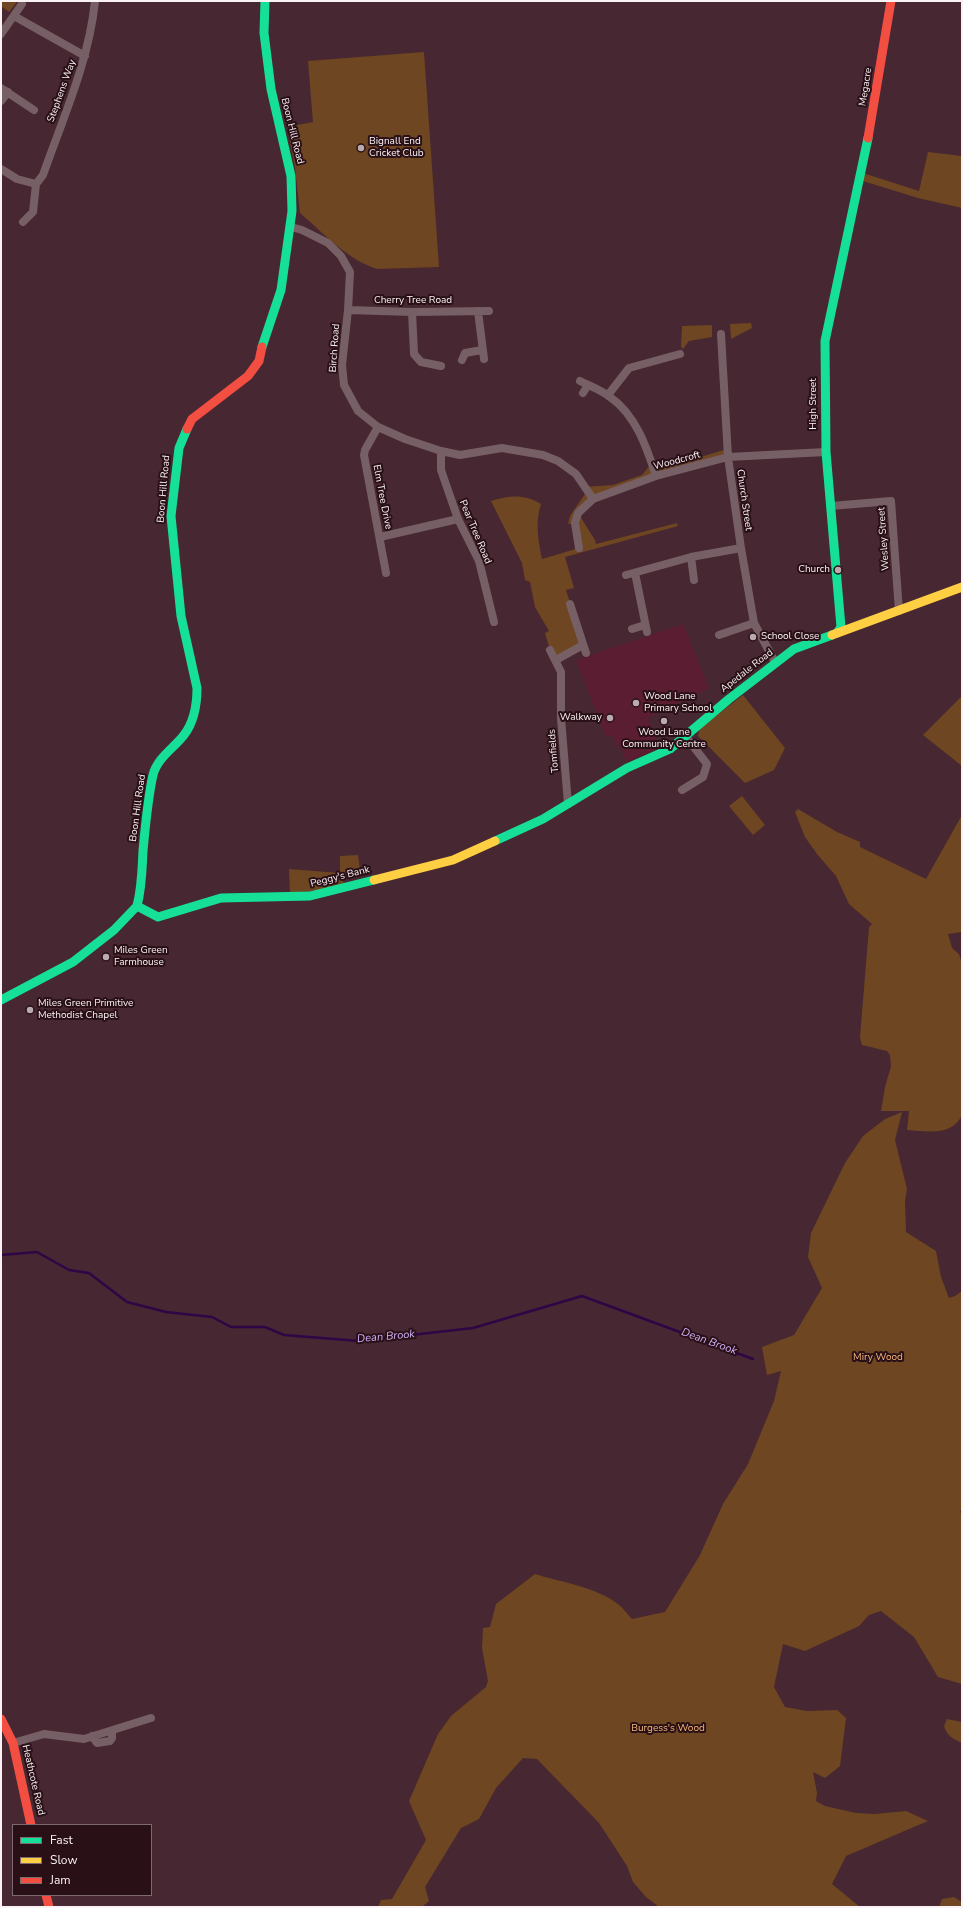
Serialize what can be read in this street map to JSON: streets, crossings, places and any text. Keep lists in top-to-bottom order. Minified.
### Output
{"streets":{"street":["Megacre","Stephens Way","Boon Hill Road","Cherry Tree Road","Birch Road","High Street","Woodcroft","Elm Tree Drive","Church Street","Pear Tree Road","Wesley Street","Apedale Road","Tomfields","Peggy's Bank","Heathcote Road"]},"crossings":[["Megacre","High Street"],["Boon Hill Road","Birch Road"],["Boon Hill Road","Peggy's Bank"],["Cherry Tree Road","Birch Road"],["Birch Road","Woodcroft"],["Birch Road","Elm Tree Drive"],["Birch Road","Pear Tree Road"],["High Street","Woodcroft"],["High Street","Wesley Street"],["High Street","Apedale Road"],["Woodcroft","Church Street"],["Church Street","Apedale Road"],["Wesley Street","Apedale Road"],["Apedale Road","Tomfields"],["Apedale Road","Peggy's Bank"]],"water":["Dean Brook"],"parks":["Miry Wood","Burgess's Wood"],"places":["Bignall End Cricket Club","Church","School Close","Wood Lane Primary School","Walkway","Wood Lane Community Centre","Miles Green Farmhouse","Miles Green Primitive Methodist Chapel"],"legend":["Fast","Slow","Jam"]}
